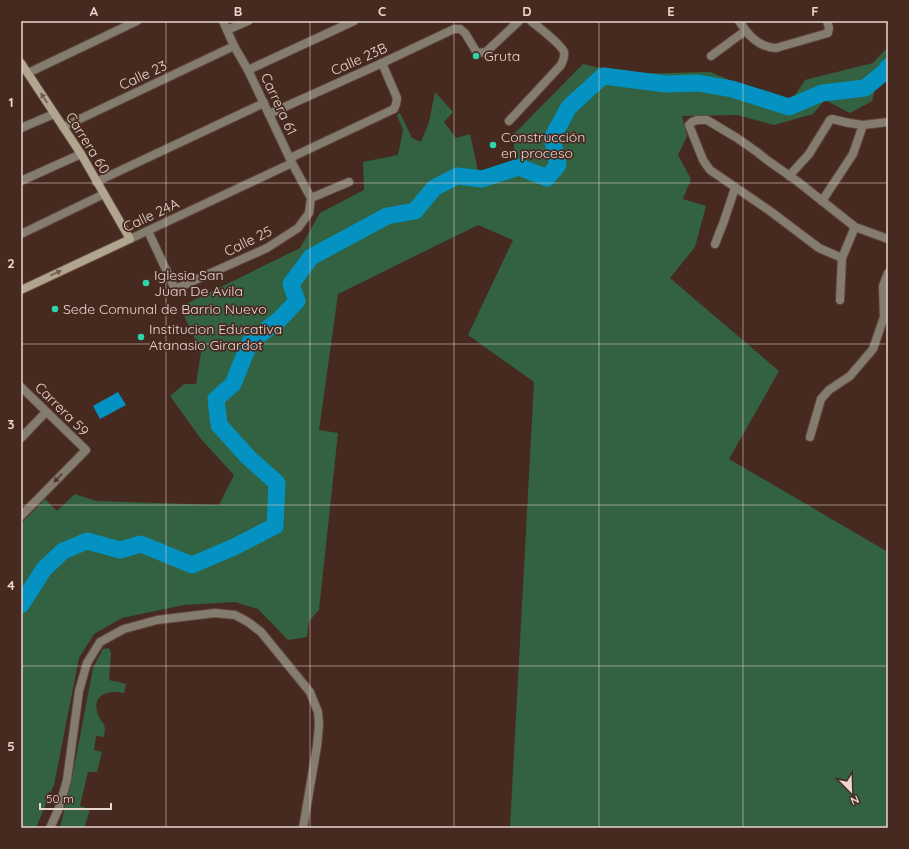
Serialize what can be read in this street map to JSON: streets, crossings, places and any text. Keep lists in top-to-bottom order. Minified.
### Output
{"streets":{"main road":["Carrera 60","Calle 24A"],"street":["Calle 23B","Calle 23","Carrera 61","Calle 25","Carrera 59"]},"crossings":[["Calle 23B","Carrera 61"],["Calle 23","Carrera 61"],["Calle 23","Carrera 60"],["Carrera 61","Calle 24A"],["Carrera 61","Calle 25"],["Carrera 60","Calle 24A"],["Calle 24A","Calle 25"]],"places":["Gruta","Construcción en proceso","Iglesia San Juan De Avila","Sede Comunal de Barrio Nuevo","Institucion Educativa Atanasio Girardot"],"scale_bar":"50 m","north":"bottom right","grid":{"columns":["A","B","C","D","E","F"],"rows":["1","2","3","4","5"]}}
